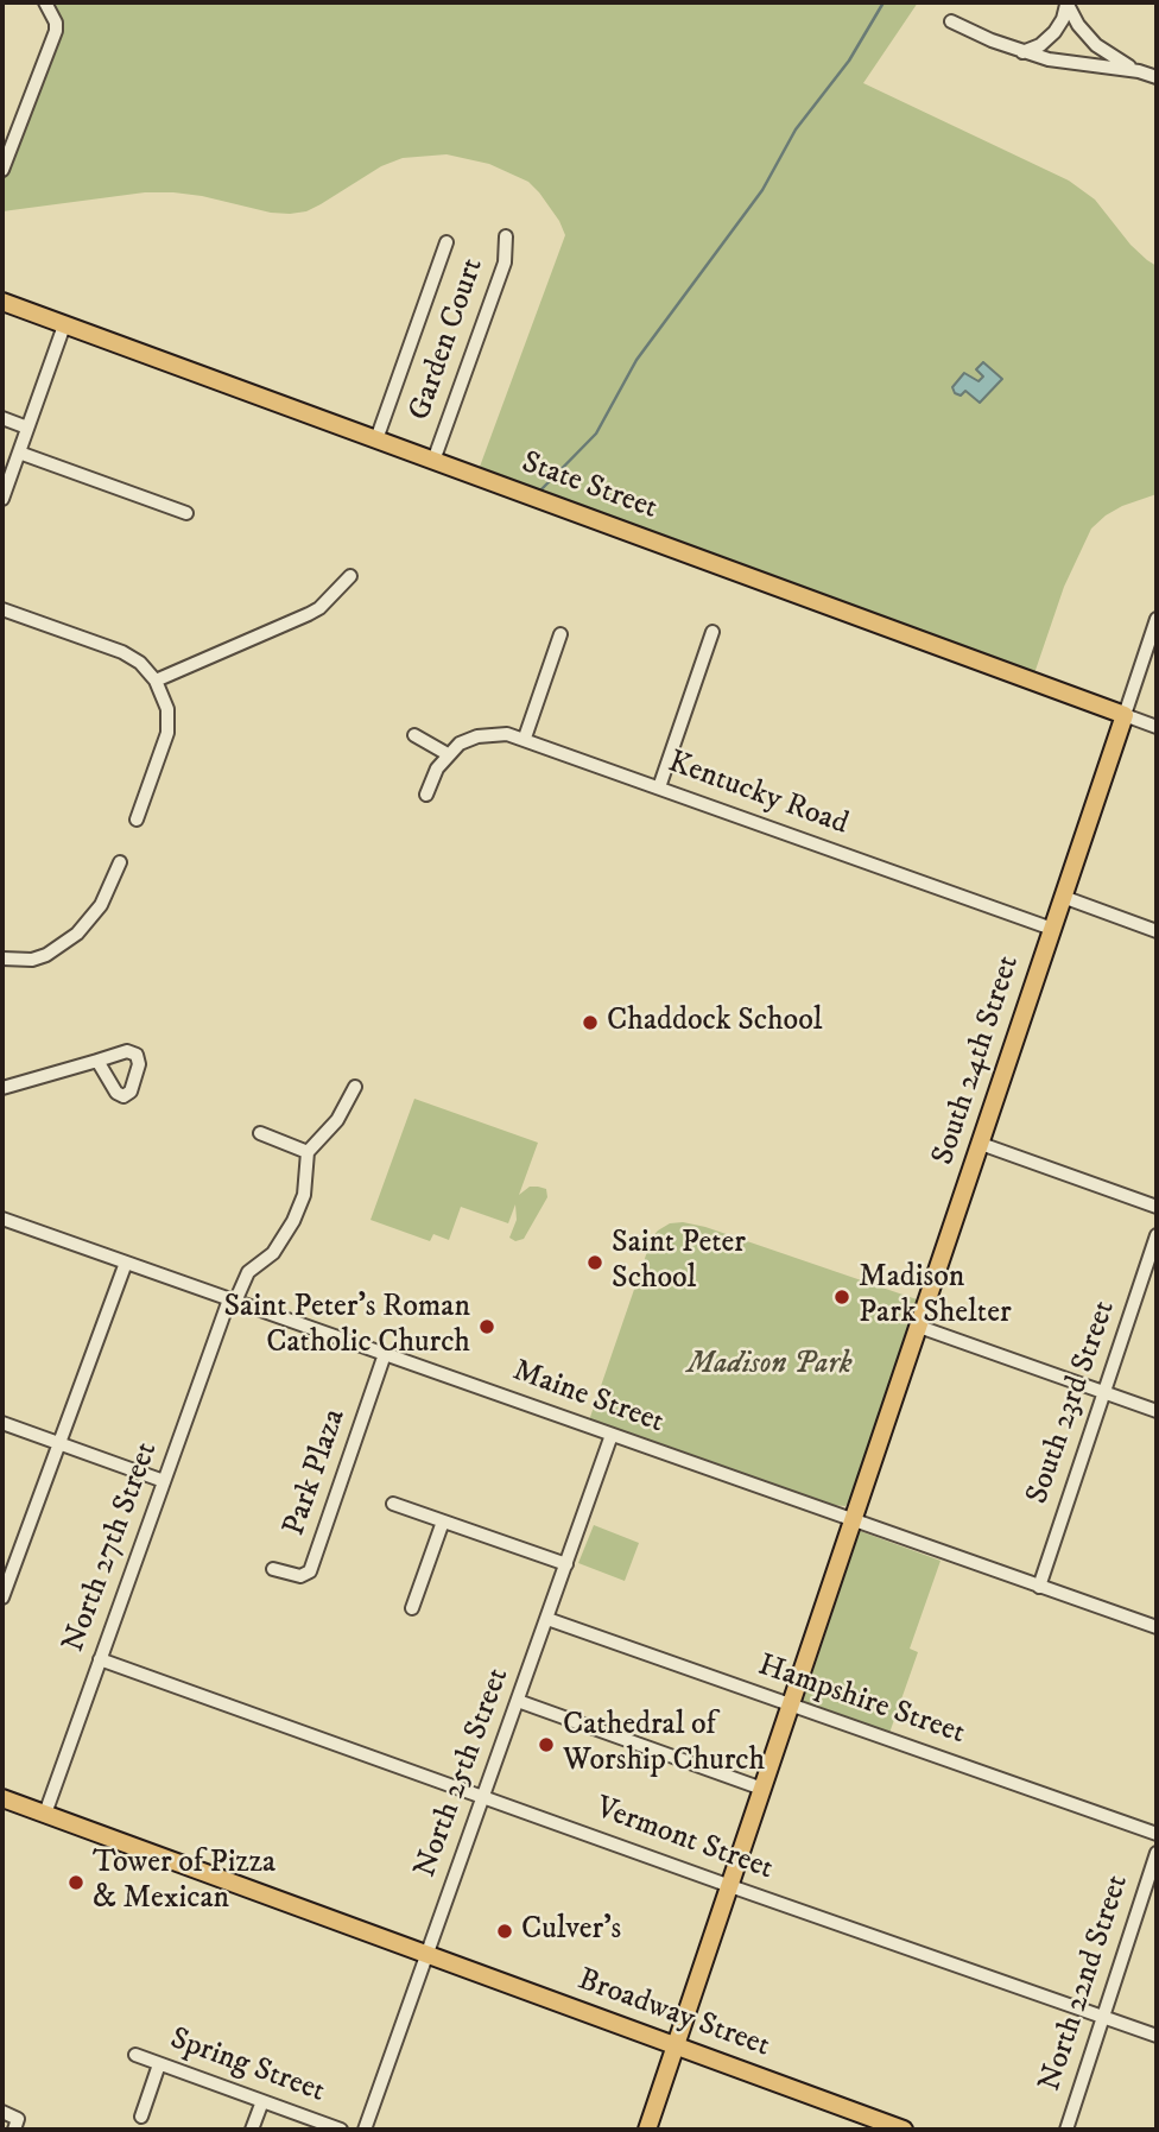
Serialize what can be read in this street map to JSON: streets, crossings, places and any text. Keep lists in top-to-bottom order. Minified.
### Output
{"streets":{"main road":["State Street","South 24th Street","Broadway Street"],"street":["Garden Court","Kentucky Road","Maine Street","South 23rd Street","Park Plaza","North 27th Street","Hampshire Street","North 25th Street","Vermont Street","North 22nd Street","Spring Street"]},"crossings":[["Garden Court","State Street"],["State Street","South 24th Street"],["Kentucky Road","South 24th Street"],["South 24th Street","Maine Street"],["South 24th Street","Hampshire Street"],["South 24th Street","Vermont Street"],["South 24th Street","Broadway Street"],["Maine Street","South 23rd Street"],["Maine Street","Park Plaza"],["Maine Street","North 27th Street"],["Maine Street","North 25th Street"],["North 27th Street","Vermont Street"],["North 27th Street","Broadway Street"],["Hampshire Street","North 25th Street"],["North 25th Street","Vermont Street"],["North 25th Street","Broadway Street"],["Vermont Street","North 22nd Street"]],"parks":["Madison Park"],"places":["Chaddock School","Saint Peter School","Madison Park Shelter","Saint Peter's Roman Catholic Church","Cathedral of Worship Church","Tower of Pizza & Mexican","Culver's"]}
